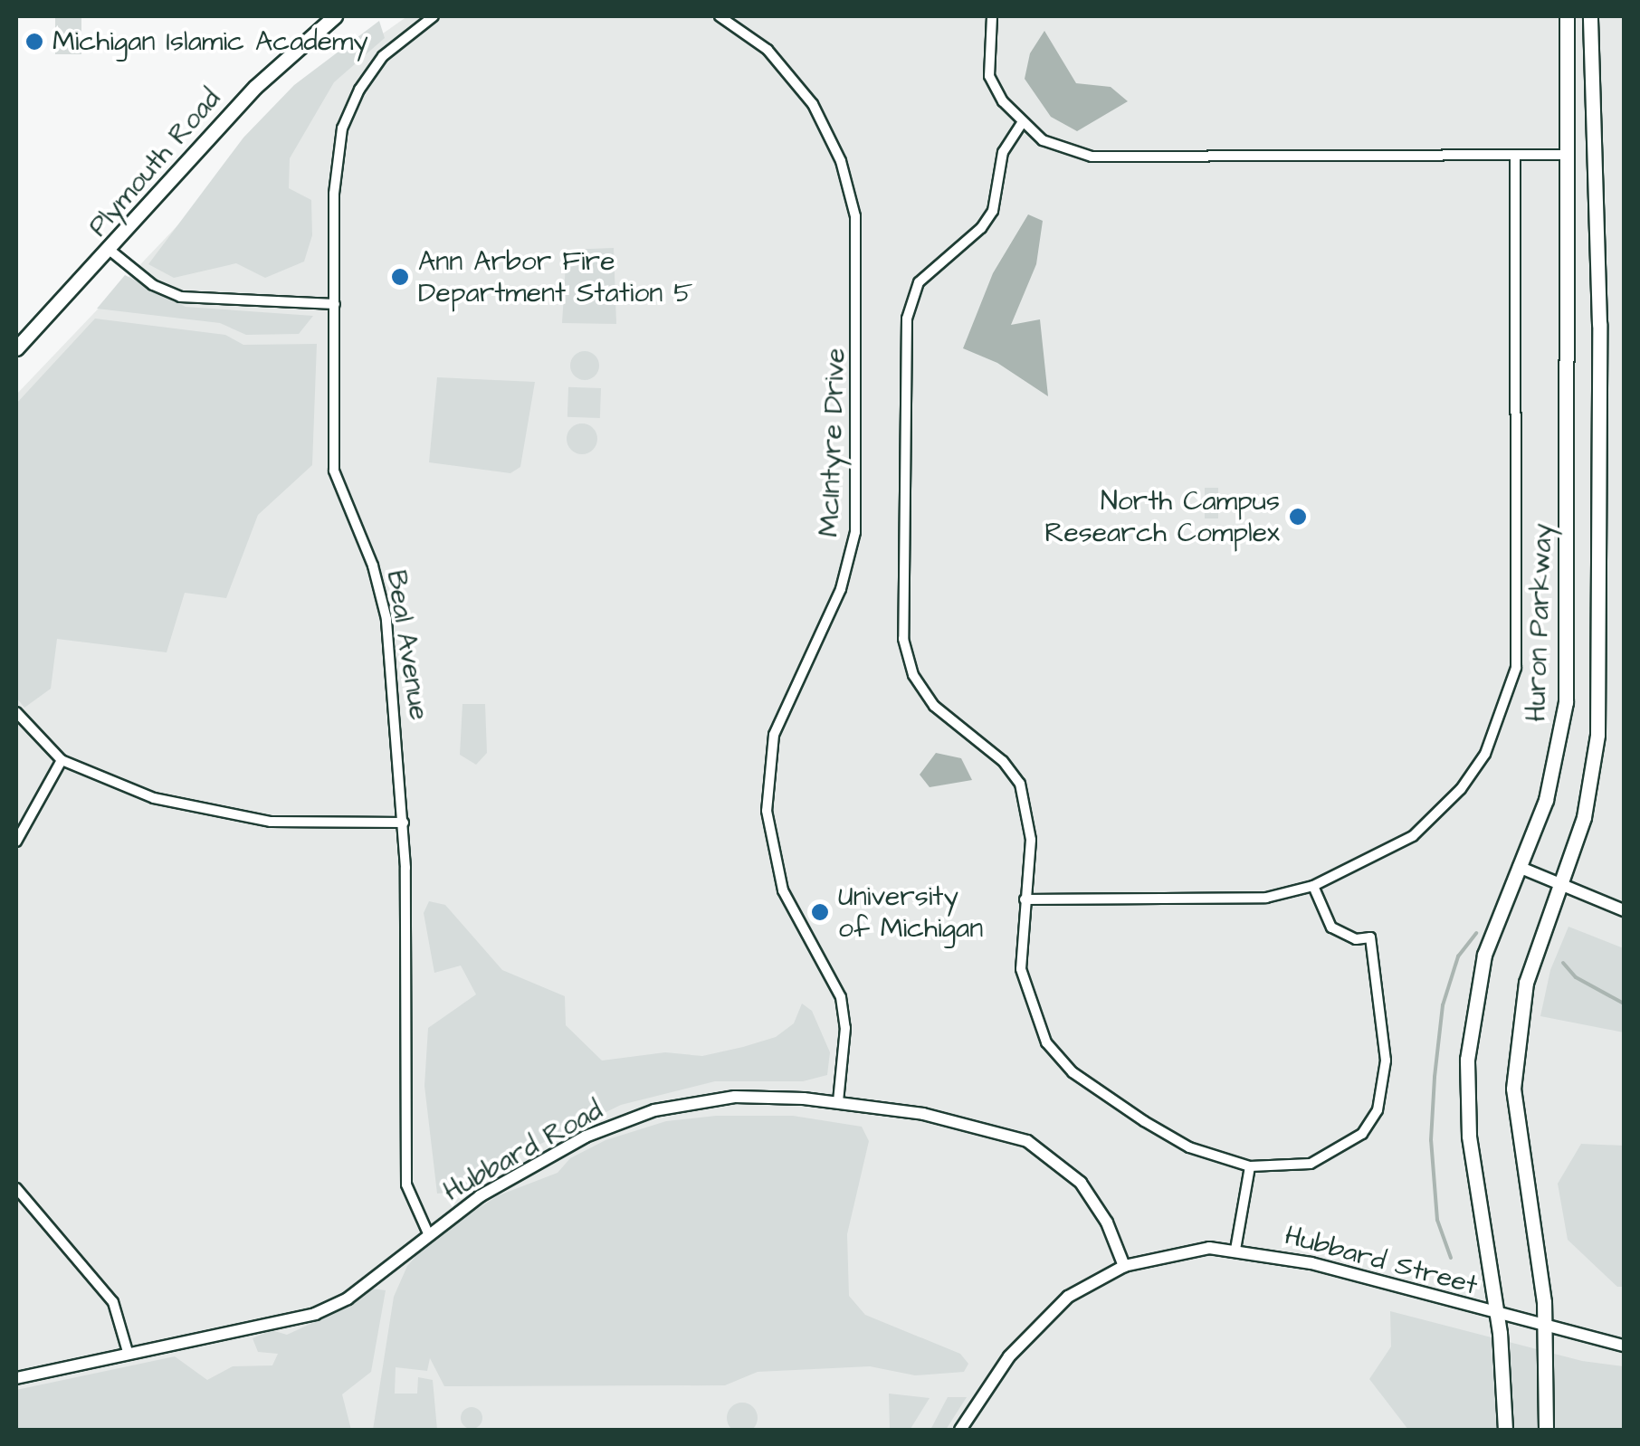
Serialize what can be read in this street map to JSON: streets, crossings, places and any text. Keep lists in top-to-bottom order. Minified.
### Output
{"streets":{"main road":["Plymouth Road","Huron Parkway"],"street":["McIntyre Drive","Beal Avenue","Hubbard Road","Hubbard Street"]},"crossings":[["McIntyre Drive","Hubbard Road"],["Huron Parkway","Hubbard Street"],["Beal Avenue","Hubbard Road"],["Hubbard Road","Hubbard Street"]],"places":["Michigan Islamic Academy","Ann Arbor Fire Department Station 5","North Campus Research Complex","University of Michigan"]}
